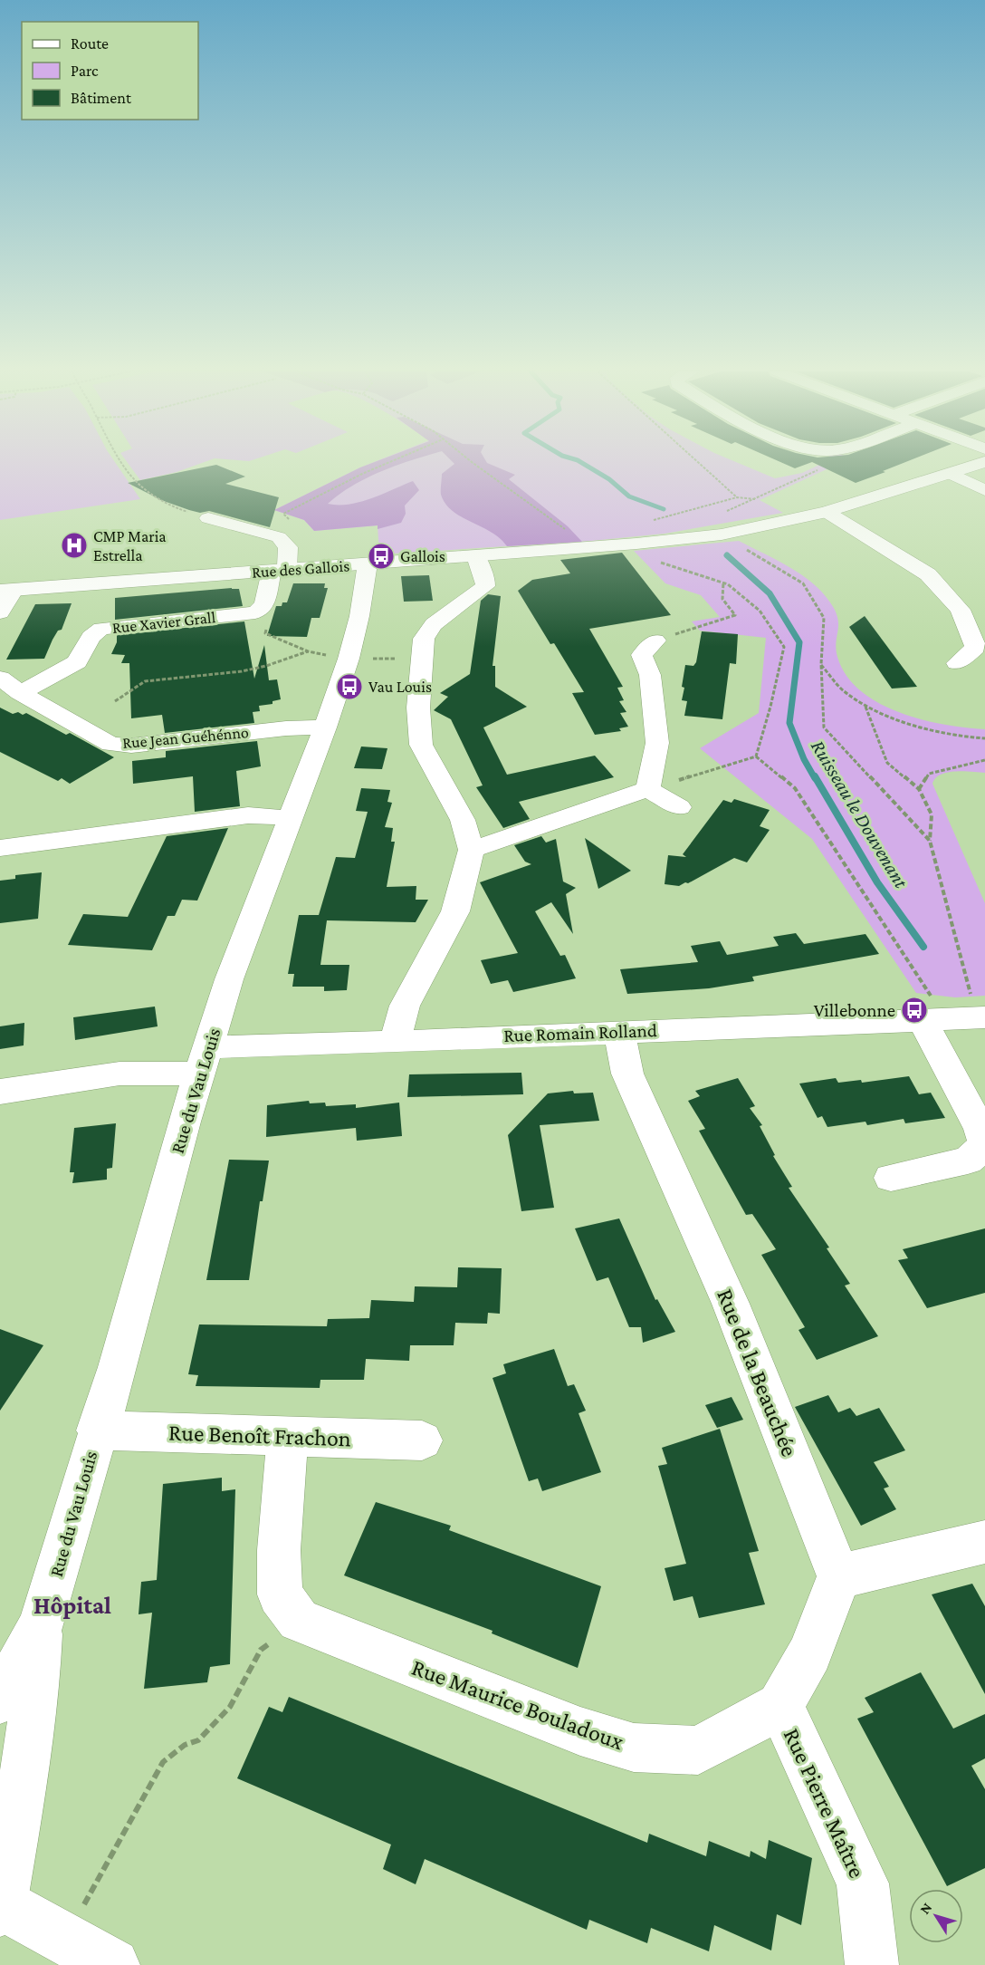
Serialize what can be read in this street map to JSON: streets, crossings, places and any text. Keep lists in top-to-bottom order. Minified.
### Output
{"streets":{"street":["Rue des Gallois","Rue Xavier Grall","Rue Jean Guéhénno","Rue Romain Rolland","Rue du Vau Louis","Rue de la Beauchée","Rue Benoît Frachon","Rue Maurice Bouladoux","Rue Pierre Maître"]},"crossings":[["Rue des Gallois","Rue du Vau Louis"],["Rue Xavier Grall","Rue Jean Guéhénno"],["Rue Jean Guéhénno","Rue du Vau Louis"],["Rue Romain Rolland","Rue du Vau Louis"],["Rue Romain Rolland","Rue de la Beauchée"],["Rue du Vau Louis","Rue Benoît Frachon"],["Rue Maurice Bouladoux","Rue Pierre Maître"]],"districts":["Hôpital"],"water":["Ruisseau le Douvenant"],"places":{"hospital":["CMP Maria Estrella"],"bus stop":["Gallois","Vau Louis","Villebonne"]},"legend":["Route","Parc","Bâtiment"],"north":"top left"}
